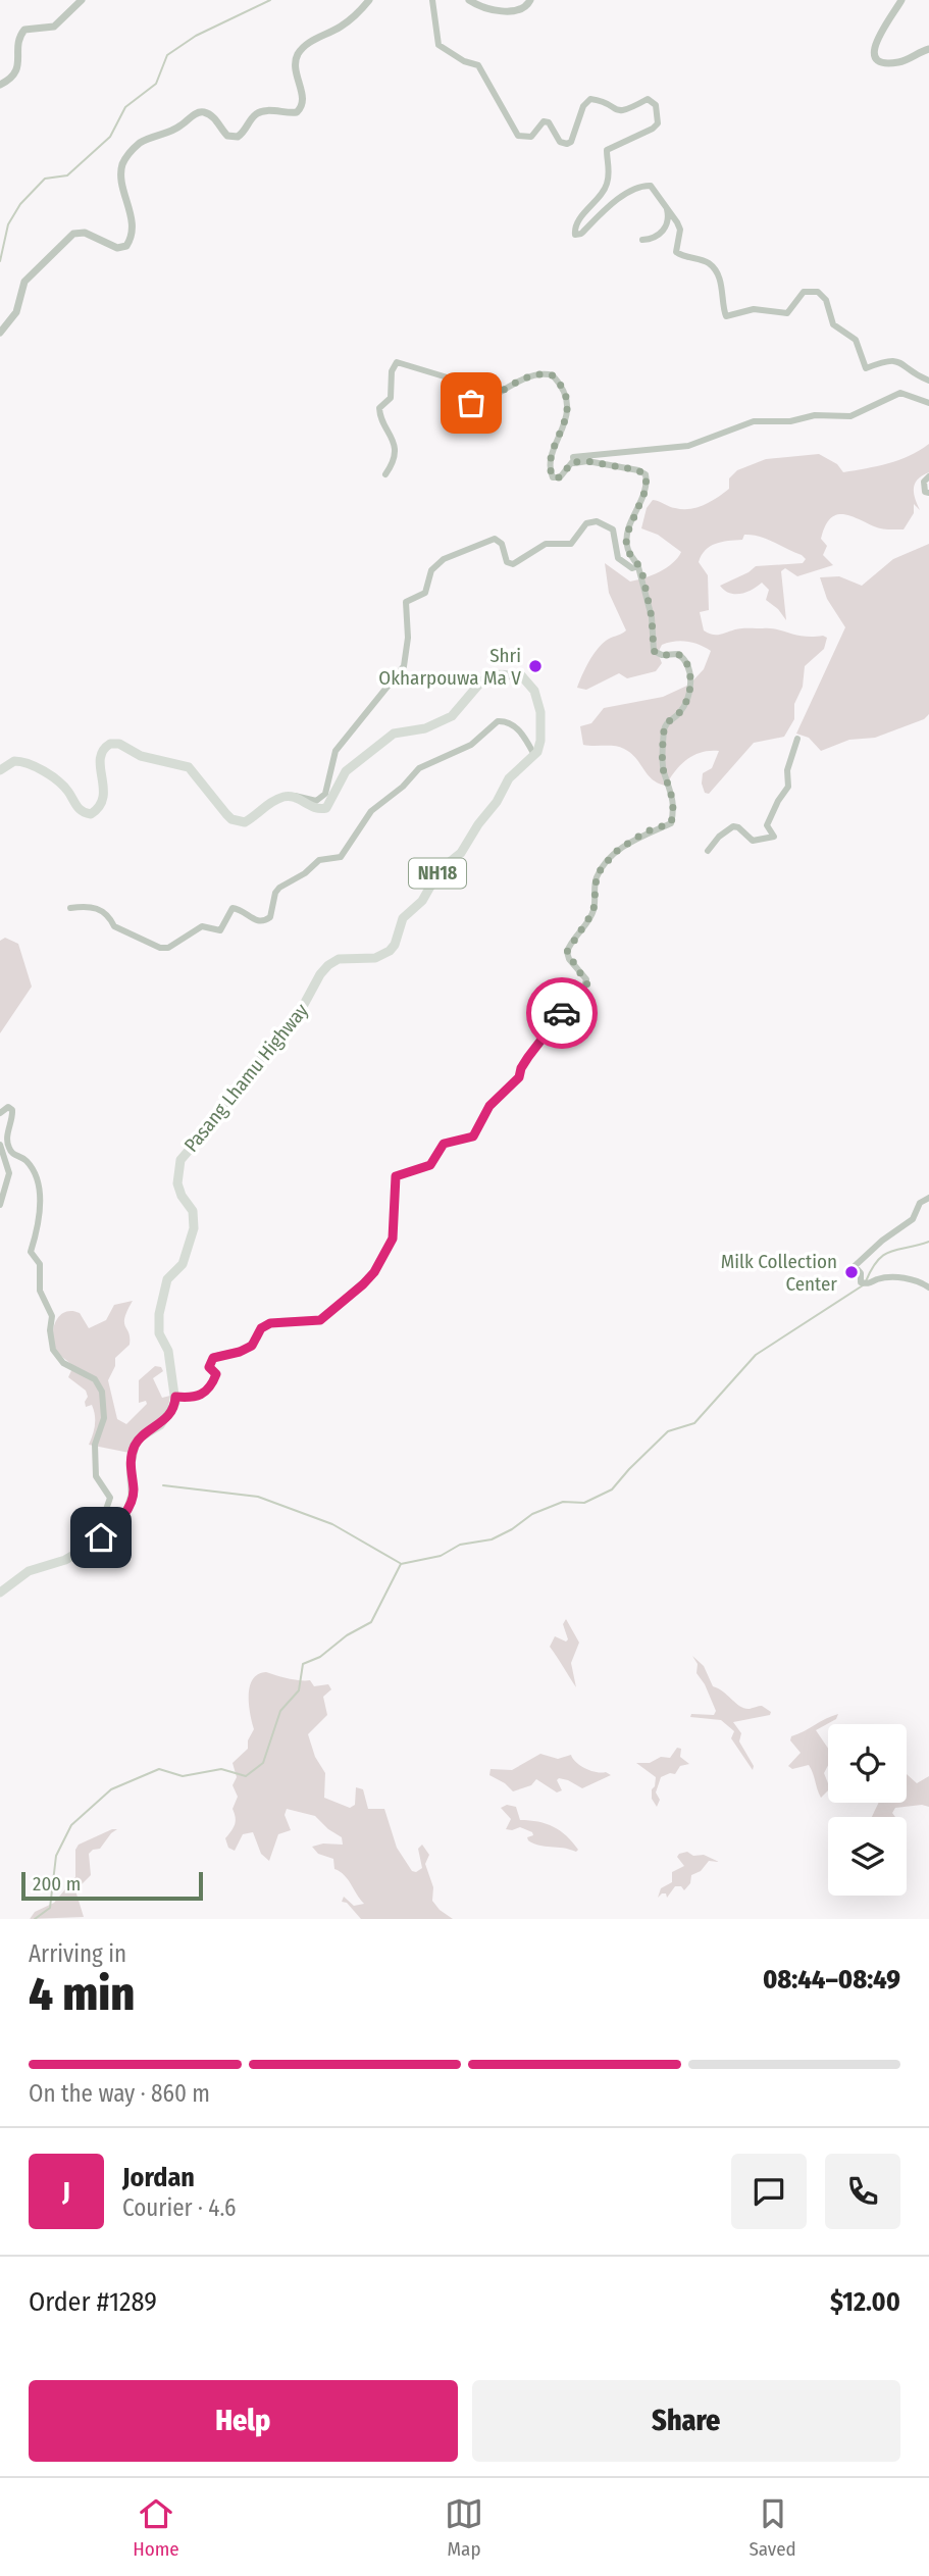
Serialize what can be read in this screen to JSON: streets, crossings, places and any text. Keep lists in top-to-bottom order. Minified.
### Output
{"streets":{"main road":["NH18","Pasang Lhamu Highway"]},"places":["Shri Okharpouwa Ma V","Milk Collection Center"],"scale_bar":"200 m","page":{"scale":"200 m","heading":["4 min","Arriving in","08:44–08:49"],"panel":["Jordan","Courier · 4.6","Order #1289","$12.00"],"bar":"On the way · 860 m","round":"J","buttons":["Help","Share"],"tabs":["Home","Map","Saved"]}}
